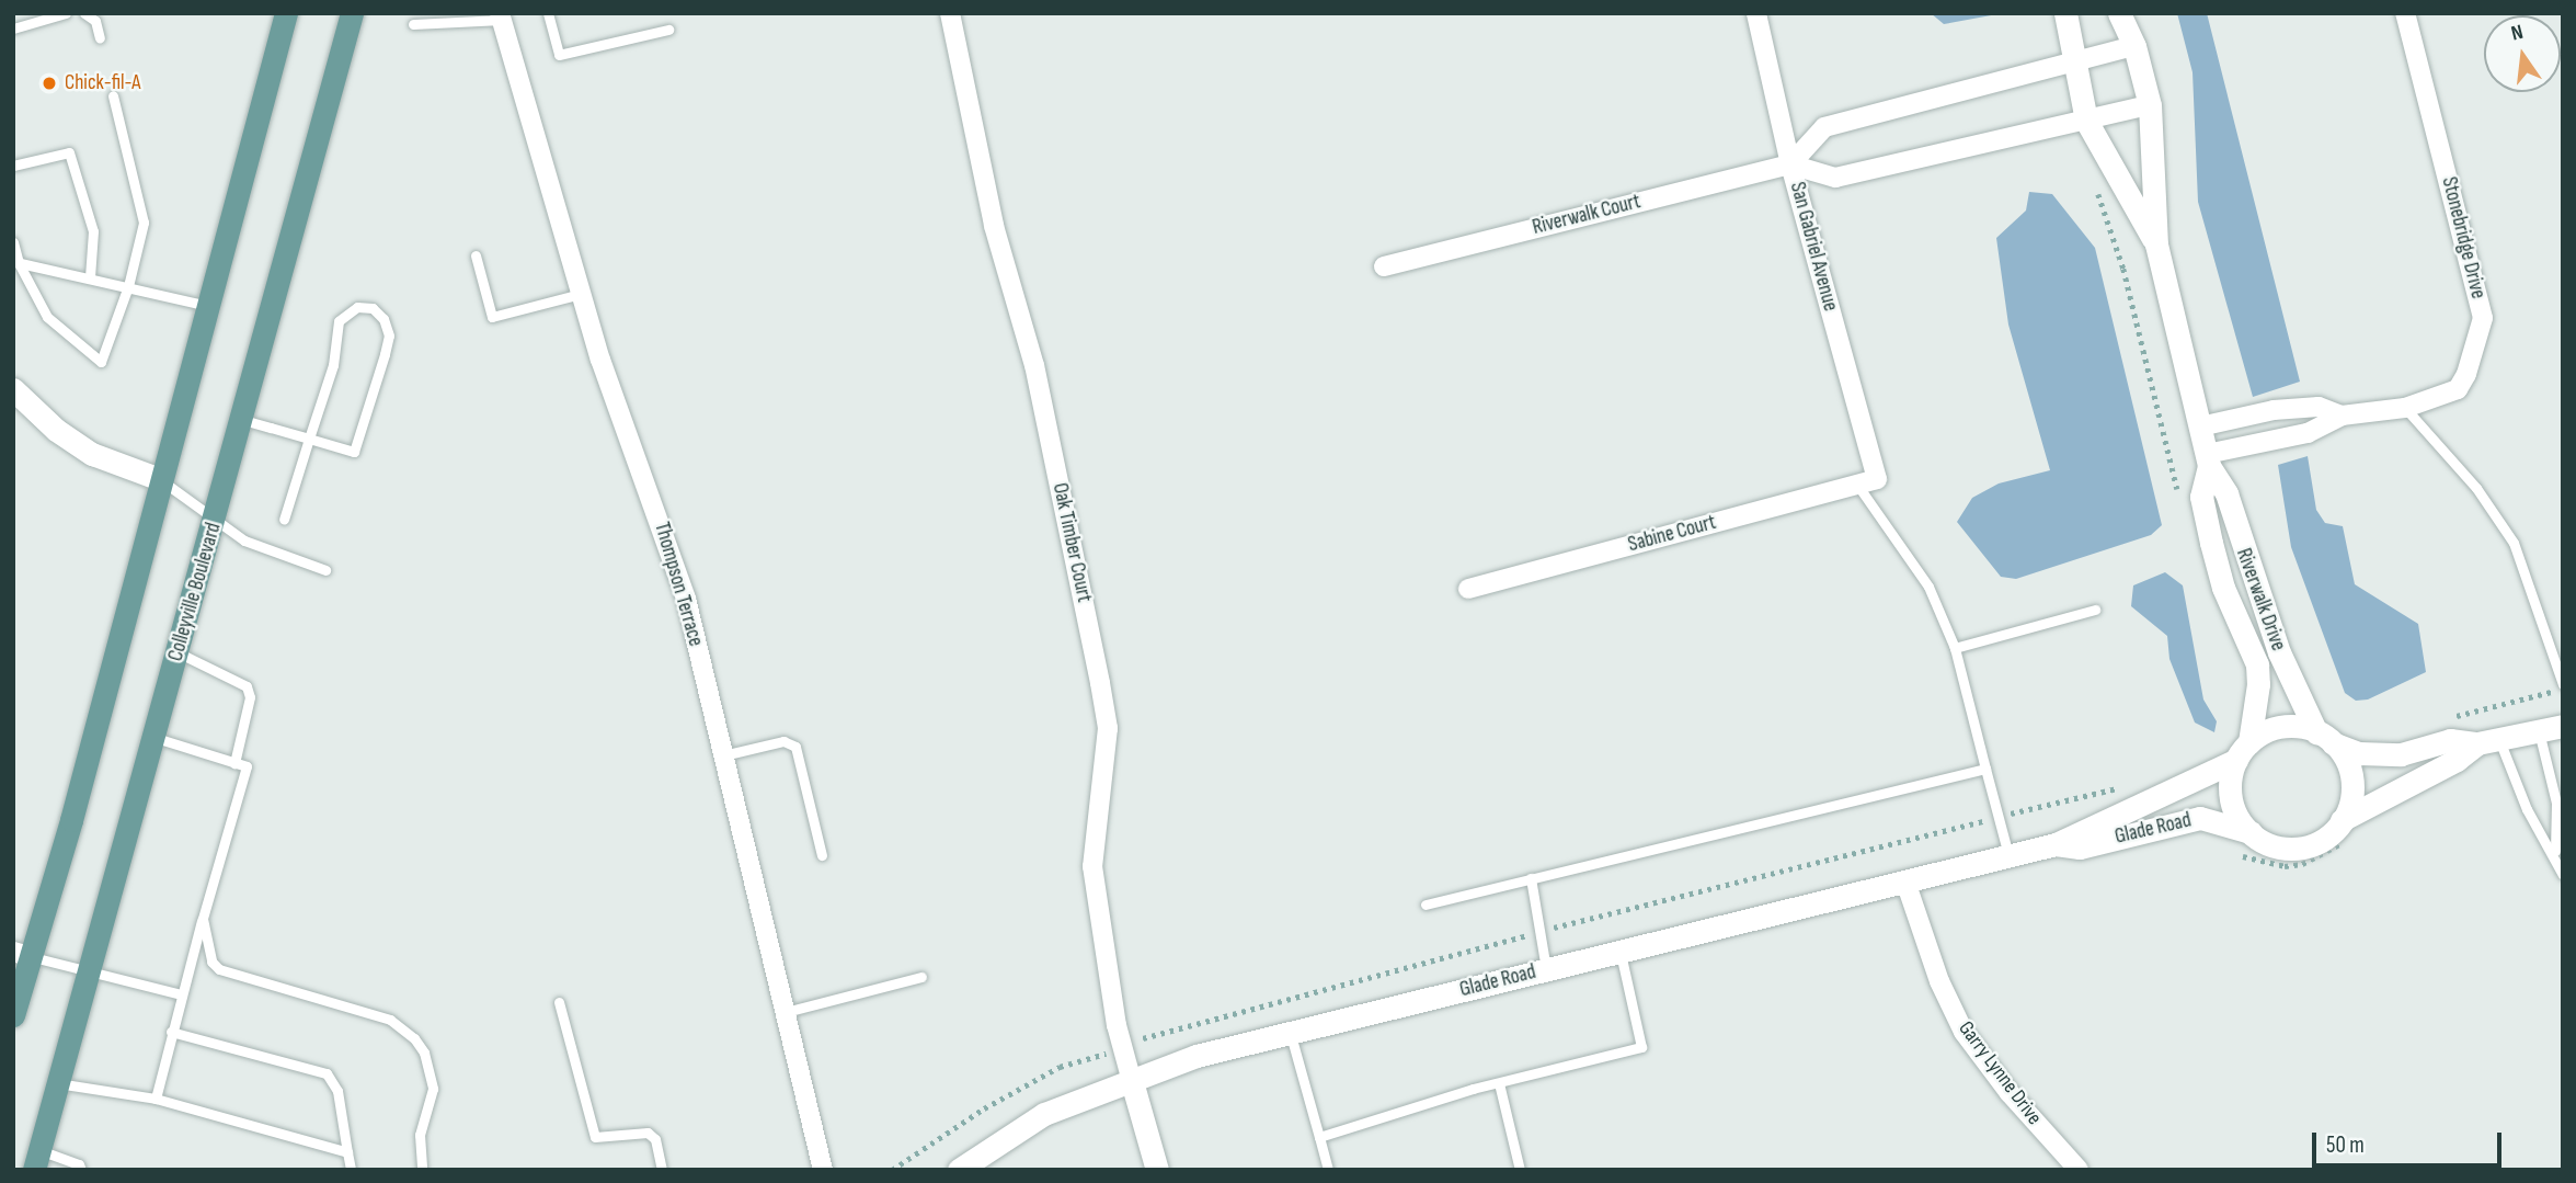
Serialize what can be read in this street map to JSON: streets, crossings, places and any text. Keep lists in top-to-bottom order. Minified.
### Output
{"streets":{"main road":["Colleyville Boulevard","Riverwalk Drive","Glade Road"],"street":["Riverwalk Court","Stonebridge Drive","San Gabriel Avenue","Sabine Court","Oak Timber Court","Thompson Terrace","Garry Lynne Drive"]},"crossings":[["Riverwalk Court","San Gabriel Avenue"],["Stonebridge Drive","Riverwalk Drive"],["San Gabriel Avenue","Sabine Court"],["Oak Timber Court","Glade Road"],["Riverwalk Drive","Glade Road"],["Glade Road","Garry Lynne Drive"]],"places":["Chick-fil-A"],"scale_bar":"50 m","north":"top"}
